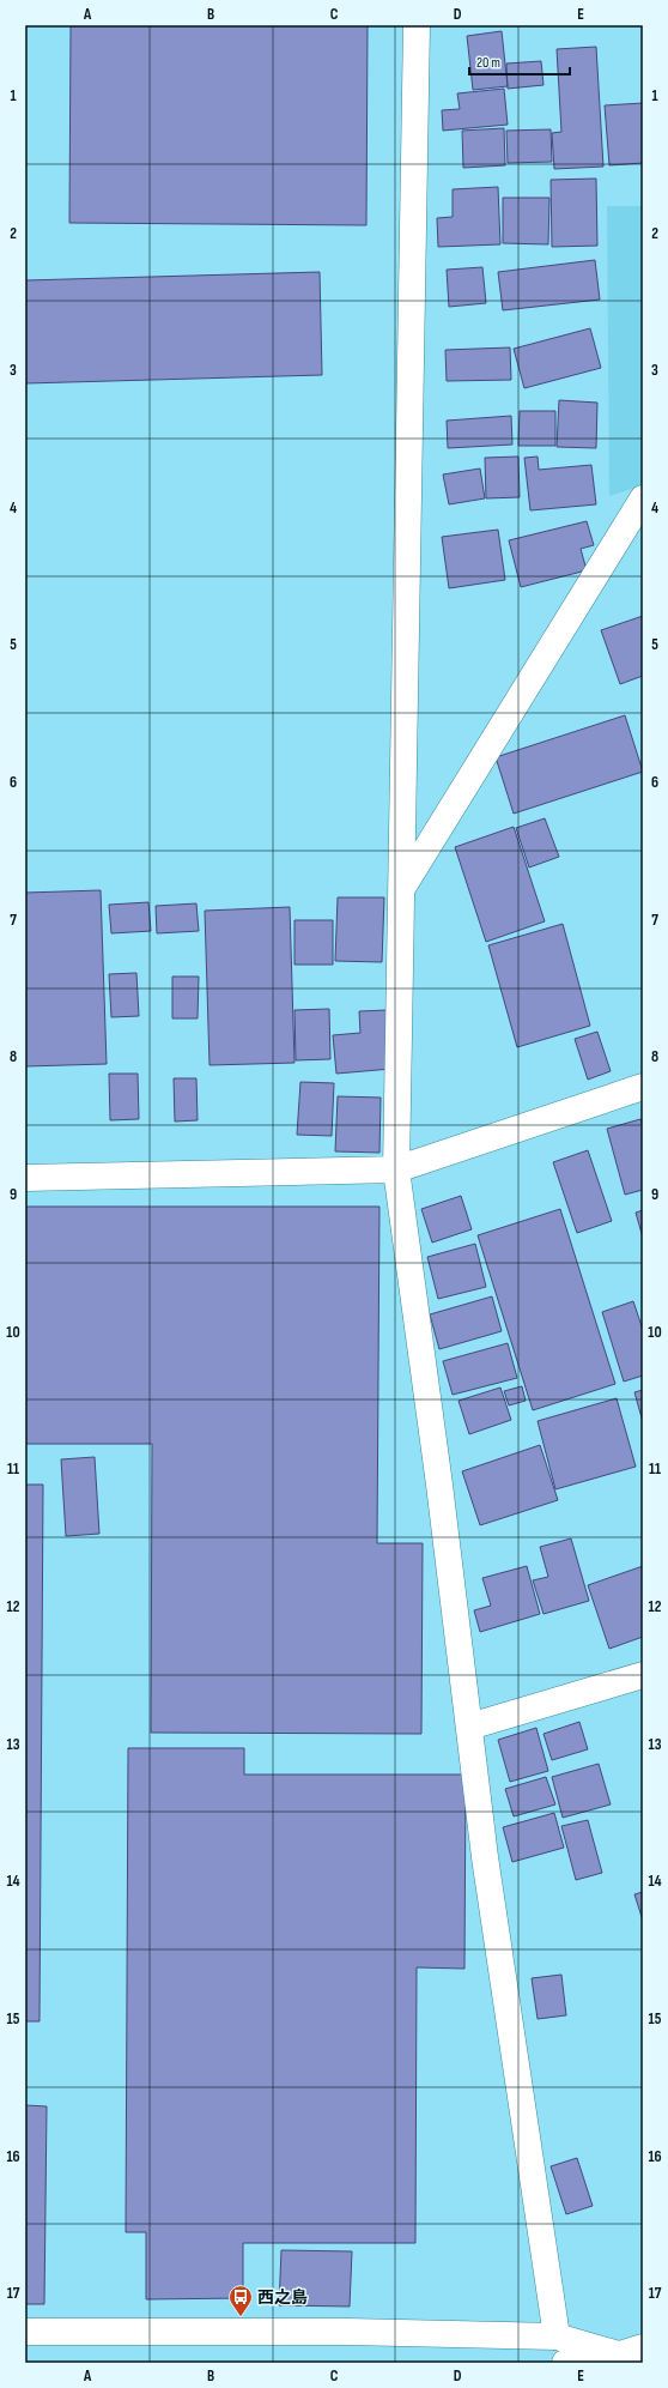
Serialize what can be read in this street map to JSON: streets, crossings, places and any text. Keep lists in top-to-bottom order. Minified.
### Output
{"places":{"bus stop":["西之島"]},"scale_bar":"20 m","grid":{"columns":["A","B","C","D","E"],"rows":["1","2","3","4","5","6","7","8","9","10","11","12","13","14","15","16","17"]}}
